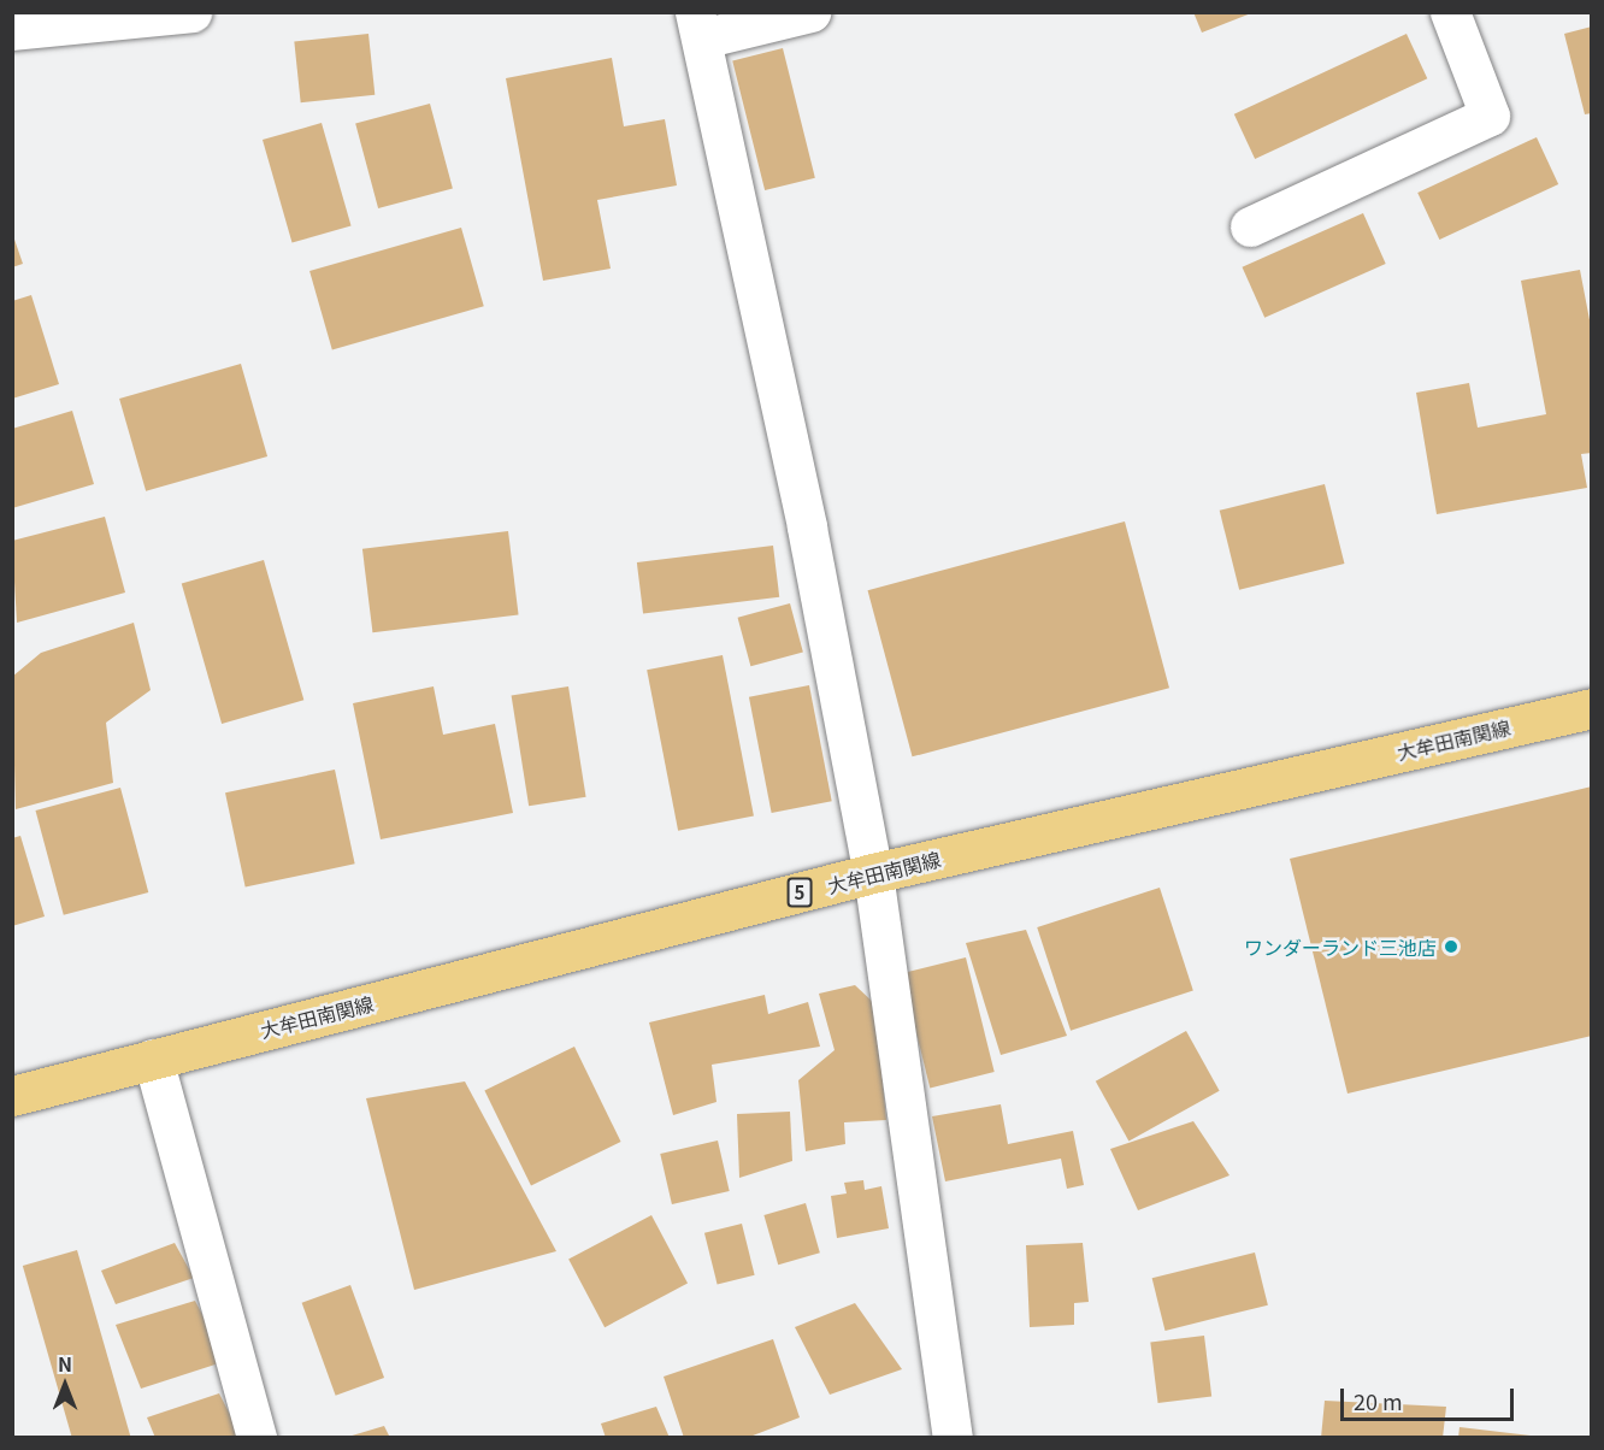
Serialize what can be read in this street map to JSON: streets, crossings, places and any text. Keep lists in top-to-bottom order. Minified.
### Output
{"streets":{"main road":["大牟田南関線","5"]},"places":["ワンダーランド三池店"],"scale_bar":"20 m","north":"top"}
